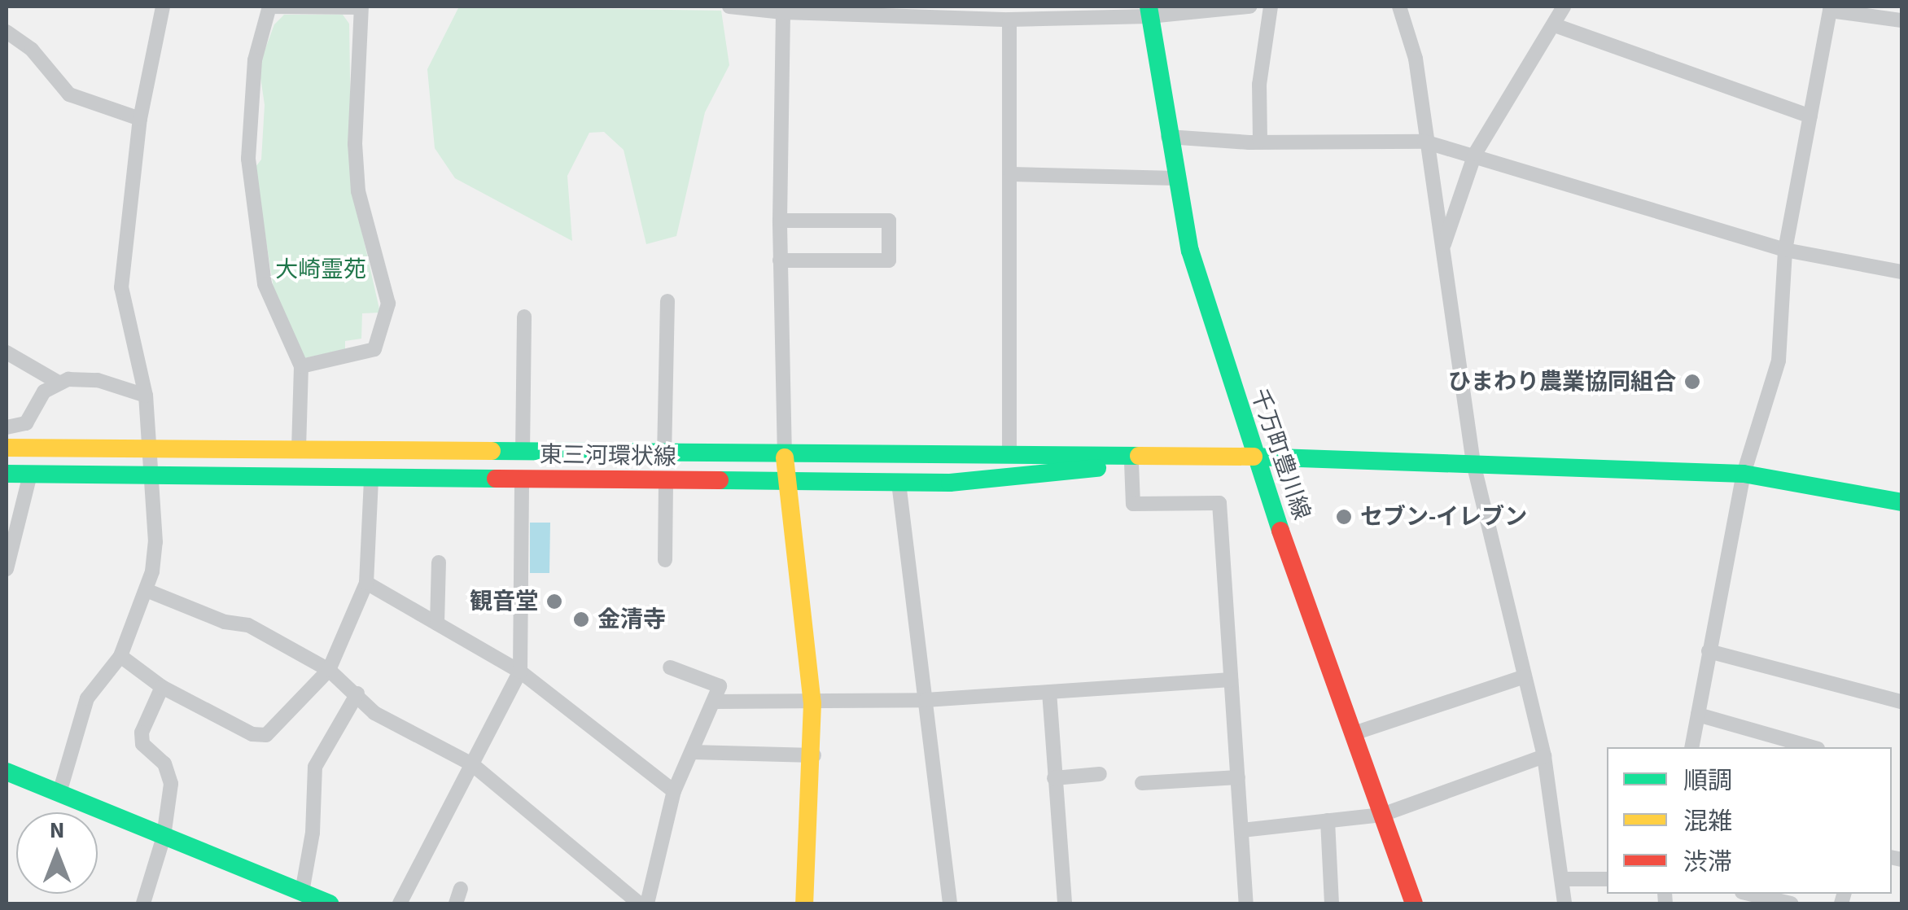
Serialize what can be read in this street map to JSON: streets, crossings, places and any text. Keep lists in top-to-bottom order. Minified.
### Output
{"streets":{"main road":["千万町豊川線","東三河環状線"]},"crossings":[["千万町豊川線","東三河環状線"]],"parks":["大崎霊苑"],"places":["ひまわり農業協同組合","セブン-イレブン","観音堂","金清寺"],"legend":["順調","混雑","渋滞"],"north":"top"}
